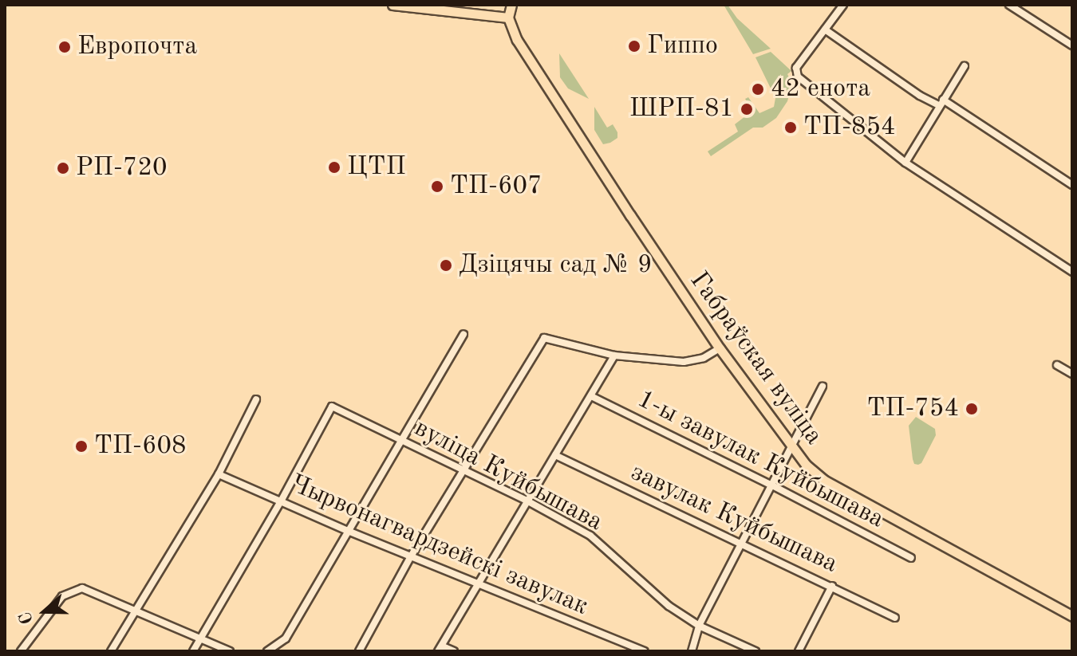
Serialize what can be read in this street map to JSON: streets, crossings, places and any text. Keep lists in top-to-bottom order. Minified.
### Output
{"streets":{"main road":["Габраўская вуліца"],"street":["1-ы завулак Куйбышава","вуліца Куйбышава","завулак Куйбышава","Чырвонагвардзейскі завулак"]},"crossings":[["вуліца Куйбышава","Чырвонагвардзейскі завулак"]],"places":["Гиппо","Европочта","42 енота","ШРП-81","ТП-854","ЦТП","РП-720","ТП-607","Дзіцячы сад № 9","ТП-754","ТП-608"],"north":"left"}
